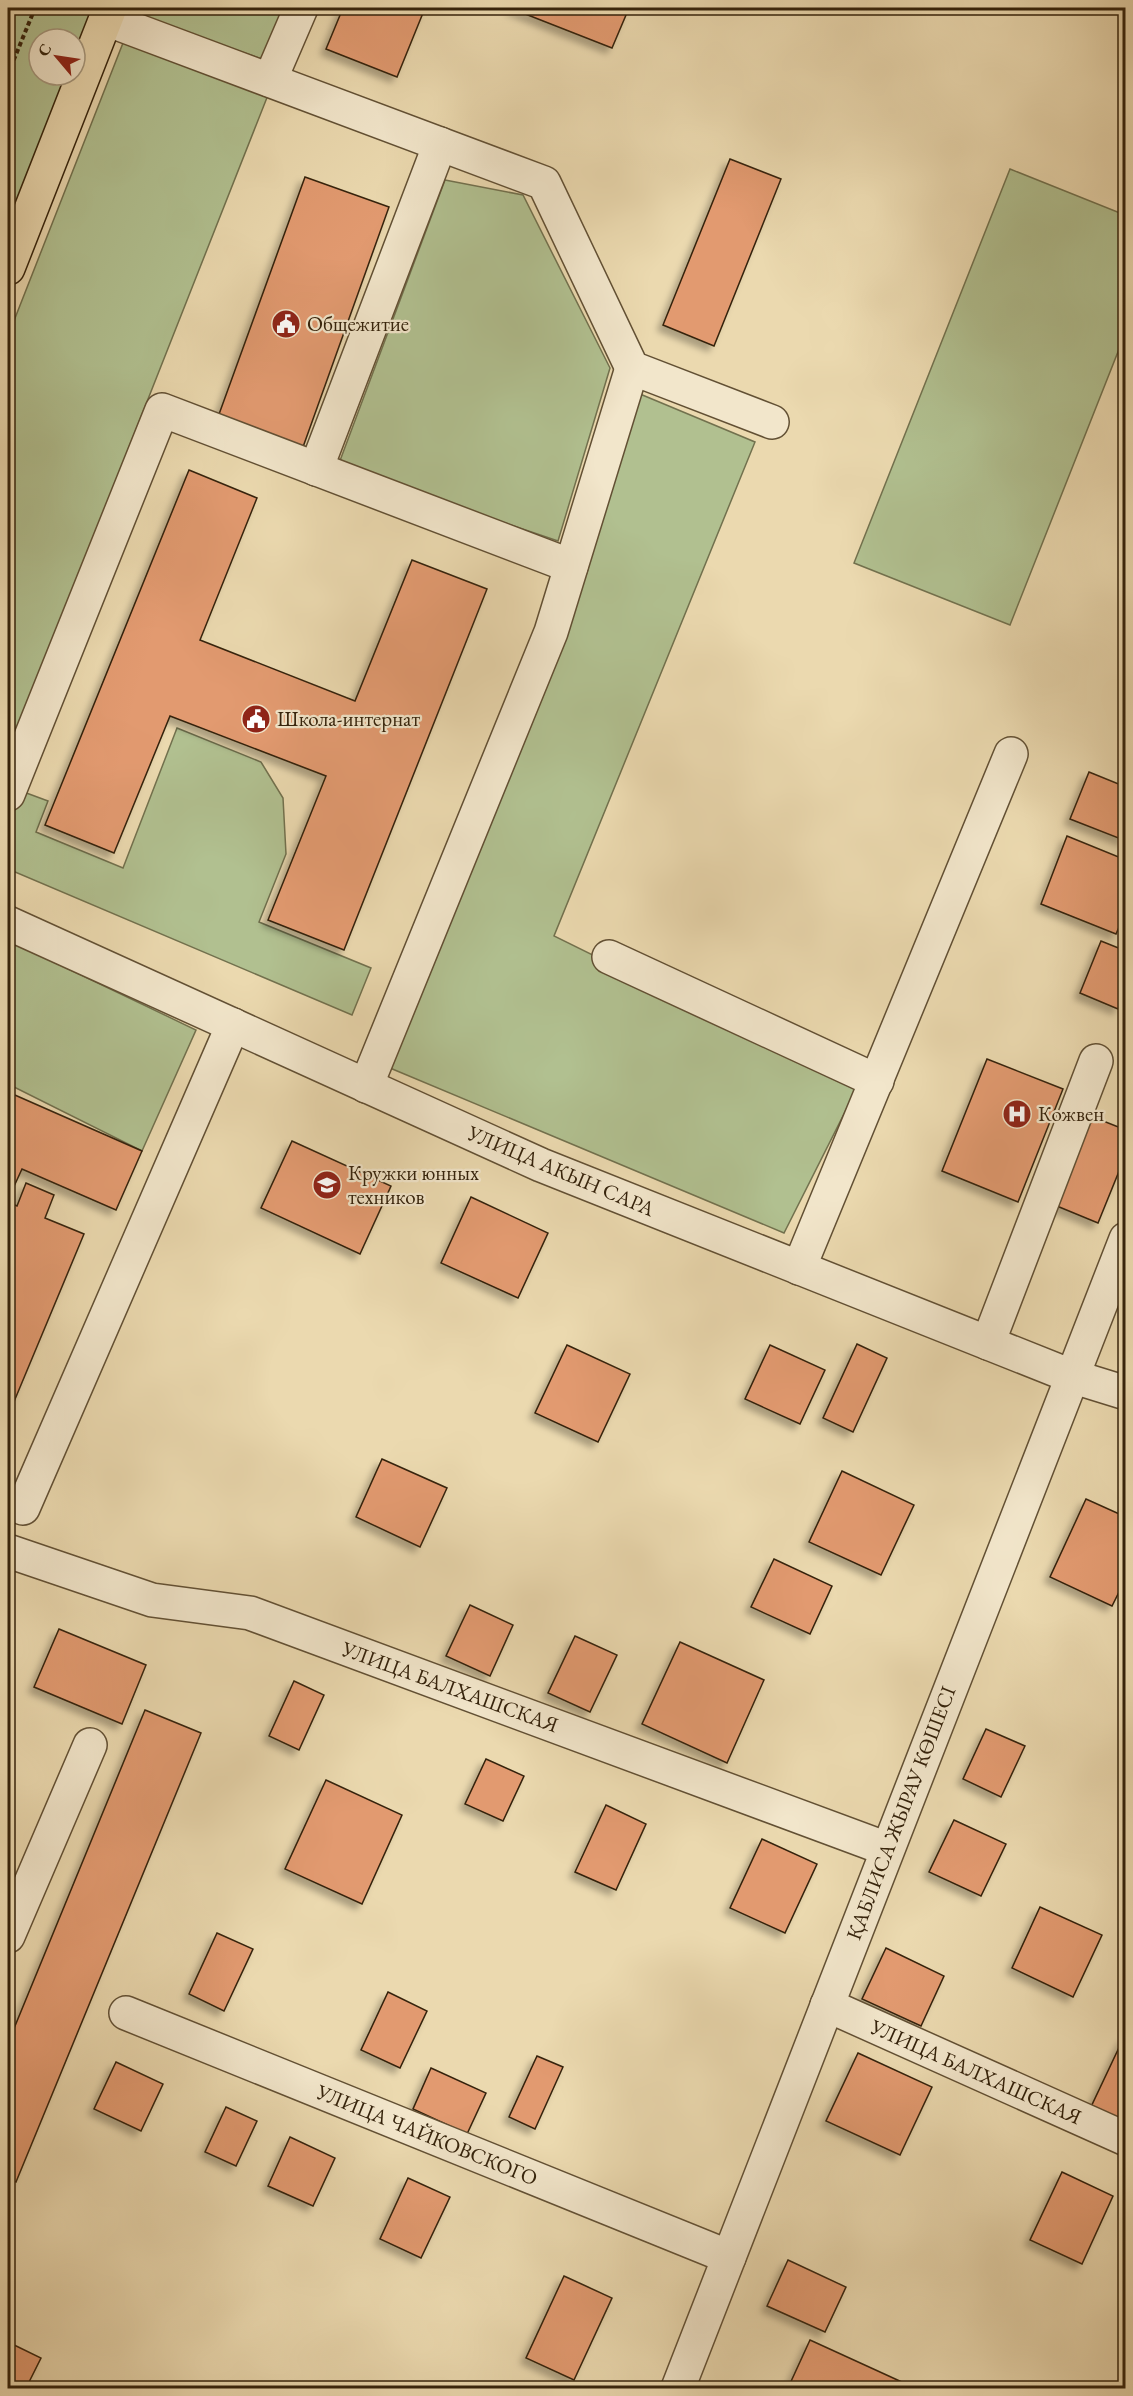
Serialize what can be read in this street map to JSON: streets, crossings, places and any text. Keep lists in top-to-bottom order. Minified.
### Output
{"streets":{"street":["УЛИЦА АКЫН САРА","УЛИЦА БАЛХАШСКАЯ","ҚАБЛИСА ЖЫРАУ КӨШЕСІ","УЛИЦА ЧАЙКОВСКОГО"]},"crossings":[["УЛИЦА АКЫН САРА","ҚАБЛИСА ЖЫРАУ КӨШЕСІ"],["УЛИЦА БАЛХАШСКАЯ","ҚАБЛИСА ЖЫРАУ КӨШЕСІ"],["ҚАБЛИСА ЖЫРАУ КӨШЕСІ","УЛИЦА ЧАЙКОВСКОГО"]],"places":{"public building":["Общежитие","Школа-интернат"],"hospital":["Кожвен"],"school or university":["Кружки юнных техников"]},"north":"top left"}
